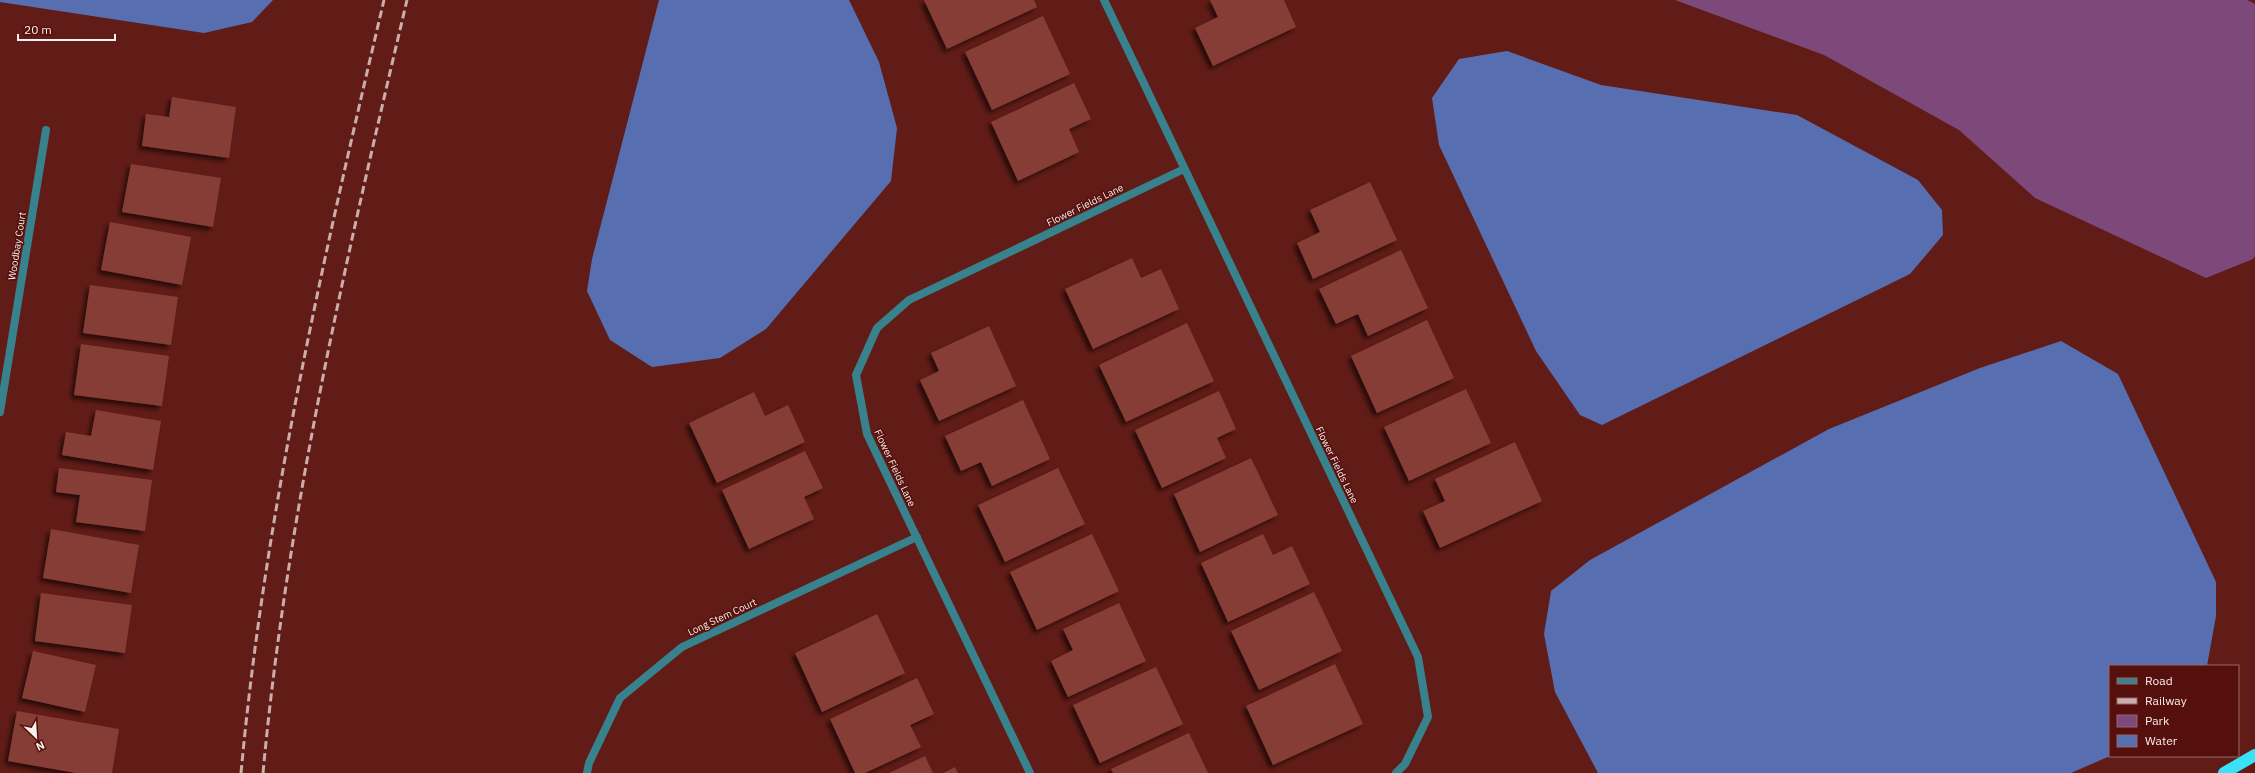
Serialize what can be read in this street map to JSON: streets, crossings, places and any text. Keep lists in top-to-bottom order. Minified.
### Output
{"streets":{"street":["Flower Fields Lane","Woodbay Court","Long Stem Court"]},"crossings":[["Flower Fields Lane","Long Stem Court"]],"legend":["Road","Railway","Park","Water"],"scale_bar":"20 m","north":"bottom right"}
